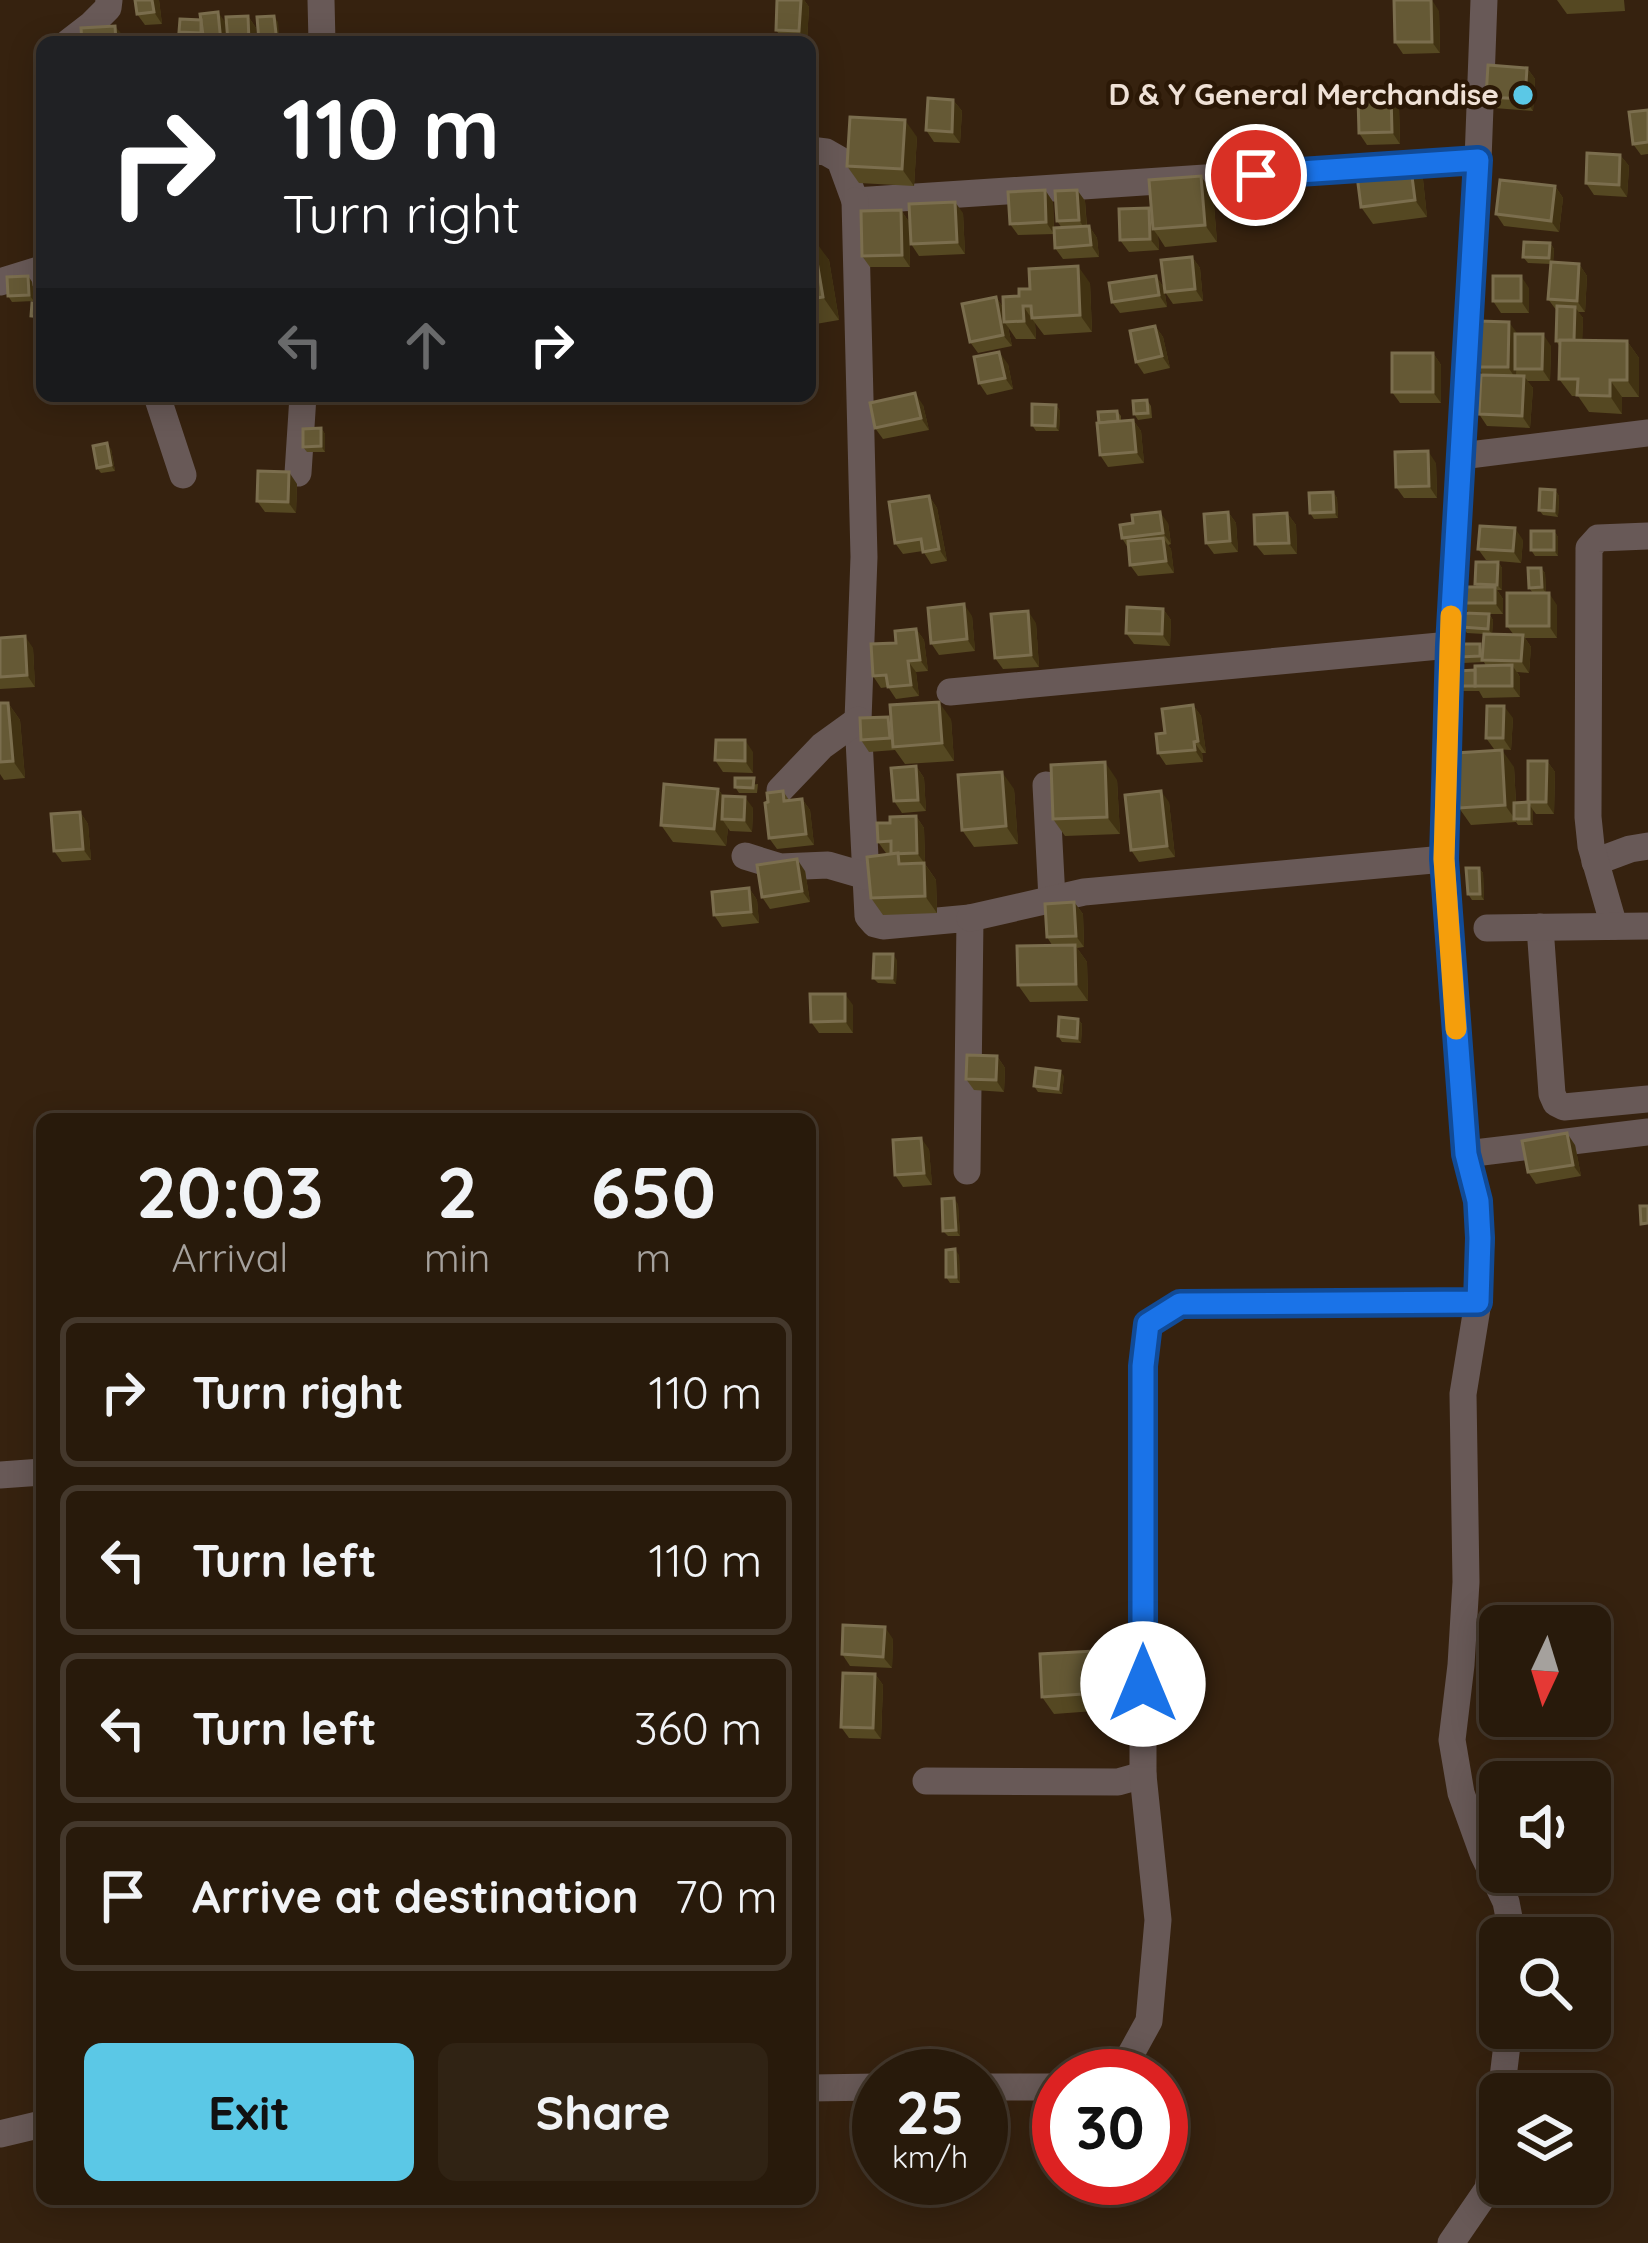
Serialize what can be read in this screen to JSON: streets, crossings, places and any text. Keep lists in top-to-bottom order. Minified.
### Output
{"places":["D & Y General Merchandise"],"north":"bottom","page":{"turn":["110 m","Turn right"],"eta":["20:03","Arrival","2","min","650","m"],"list":[{"name":"Turn right","value":"110 m"},{"name":"Turn left","value":"110 m"},{"name":"Turn left","value":"360 m"},{"name":"Arrive at destination","value":"70 m"}],"buttons":["Exit","Share"],"speed":"25 km/h","limit":"30"}}
